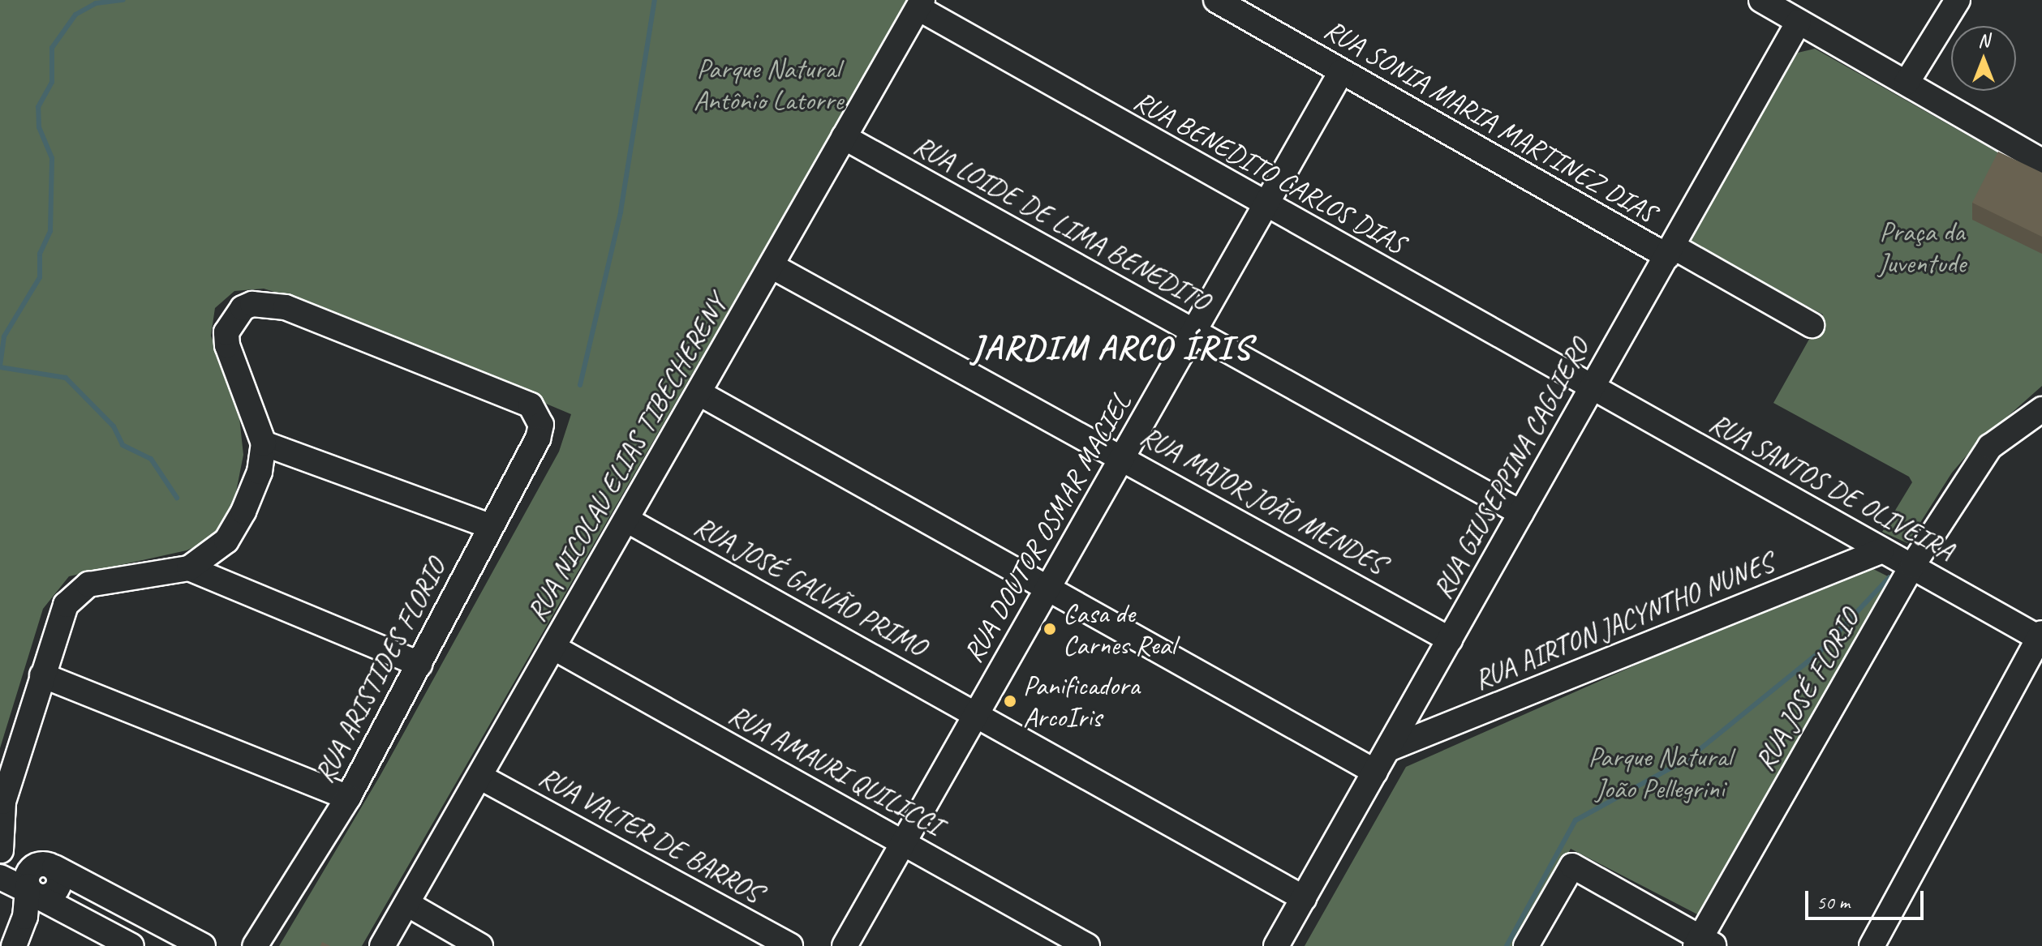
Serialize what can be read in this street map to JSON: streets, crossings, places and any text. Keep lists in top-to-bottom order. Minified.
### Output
{"streets":{"street":["RUA SONIA MARIA MARTINEZ DIAS","RUA BENEDITO CARLOS DIAS","RUA LOIDE DE LIMA BENEDITO","RUA NICOLAU ELIAS TIBECHERENY","RUA GIUSEPPINA CAGLIERO","RUA SANTOS DE OLIVEIRA","RUA MAJOR JOÃO MENDES","RUA DOUTOR OSMAR MACIEL","RUA JOSÉ GALVÃO PRIMO","RUA AIRTON JACYNTHO NUNES","RUA ARISTIDES FLORIO","RUA JOSÉ FLORIO","RUA AMAURI QUILICCI","RUA VALTER DE BARROS"]},"crossings":[["RUA SONIA MARIA MARTINEZ DIAS","RUA GIUSEPPINA CAGLIERO"],["RUA SONIA MARIA MARTINEZ DIAS","RUA DOUTOR OSMAR MACIEL"],["RUA BENEDITO CARLOS DIAS","RUA NICOLAU ELIAS TIBECHERENY"],["RUA BENEDITO CARLOS DIAS","RUA GIUSEPPINA CAGLIERO"],["RUA BENEDITO CARLOS DIAS","RUA SANTOS DE OLIVEIRA"],["RUA BENEDITO CARLOS DIAS","RUA DOUTOR OSMAR MACIEL"],["RUA LOIDE DE LIMA BENEDITO","RUA NICOLAU ELIAS TIBECHERENY"],["RUA LOIDE DE LIMA BENEDITO","RUA GIUSEPPINA CAGLIERO"],["RUA LOIDE DE LIMA BENEDITO","RUA DOUTOR OSMAR MACIEL"],["RUA NICOLAU ELIAS TIBECHERENY","RUA MAJOR JOÃO MENDES"],["RUA NICOLAU ELIAS TIBECHERENY","RUA JOSÉ GALVÃO PRIMO"],["RUA NICOLAU ELIAS TIBECHERENY","RUA AMAURI QUILICCI"],["RUA NICOLAU ELIAS TIBECHERENY","RUA VALTER DE BARROS"],["RUA GIUSEPPINA CAGLIERO","RUA SANTOS DE OLIVEIRA"],["RUA GIUSEPPINA CAGLIERO","RUA MAJOR JOÃO MENDES"],["RUA GIUSEPPINA CAGLIERO","RUA JOSÉ GALVÃO PRIMO"],["RUA GIUSEPPINA CAGLIERO","RUA AIRTON JACYNTHO NUNES"],["RUA SANTOS DE OLIVEIRA","RUA AIRTON JACYNTHO NUNES"],["RUA SANTOS DE OLIVEIRA","RUA JOSÉ FLORIO"],["RUA MAJOR JOÃO MENDES","RUA DOUTOR OSMAR MACIEL"],["RUA DOUTOR OSMAR MACIEL","RUA JOSÉ GALVÃO PRIMO"],["RUA DOUTOR OSMAR MACIEL","RUA AMAURI QUILICCI"]],"districts":["JARDIM ARCO ÍRIS"],"parks":["Parque Natural Antônio Latorre","Praça da Juventude","Parque Natural João Pellegrini"],"places":["Casa de Carnes Real","Panificadora ArcoIris"],"scale_bar":"50 m","north":"top"}
